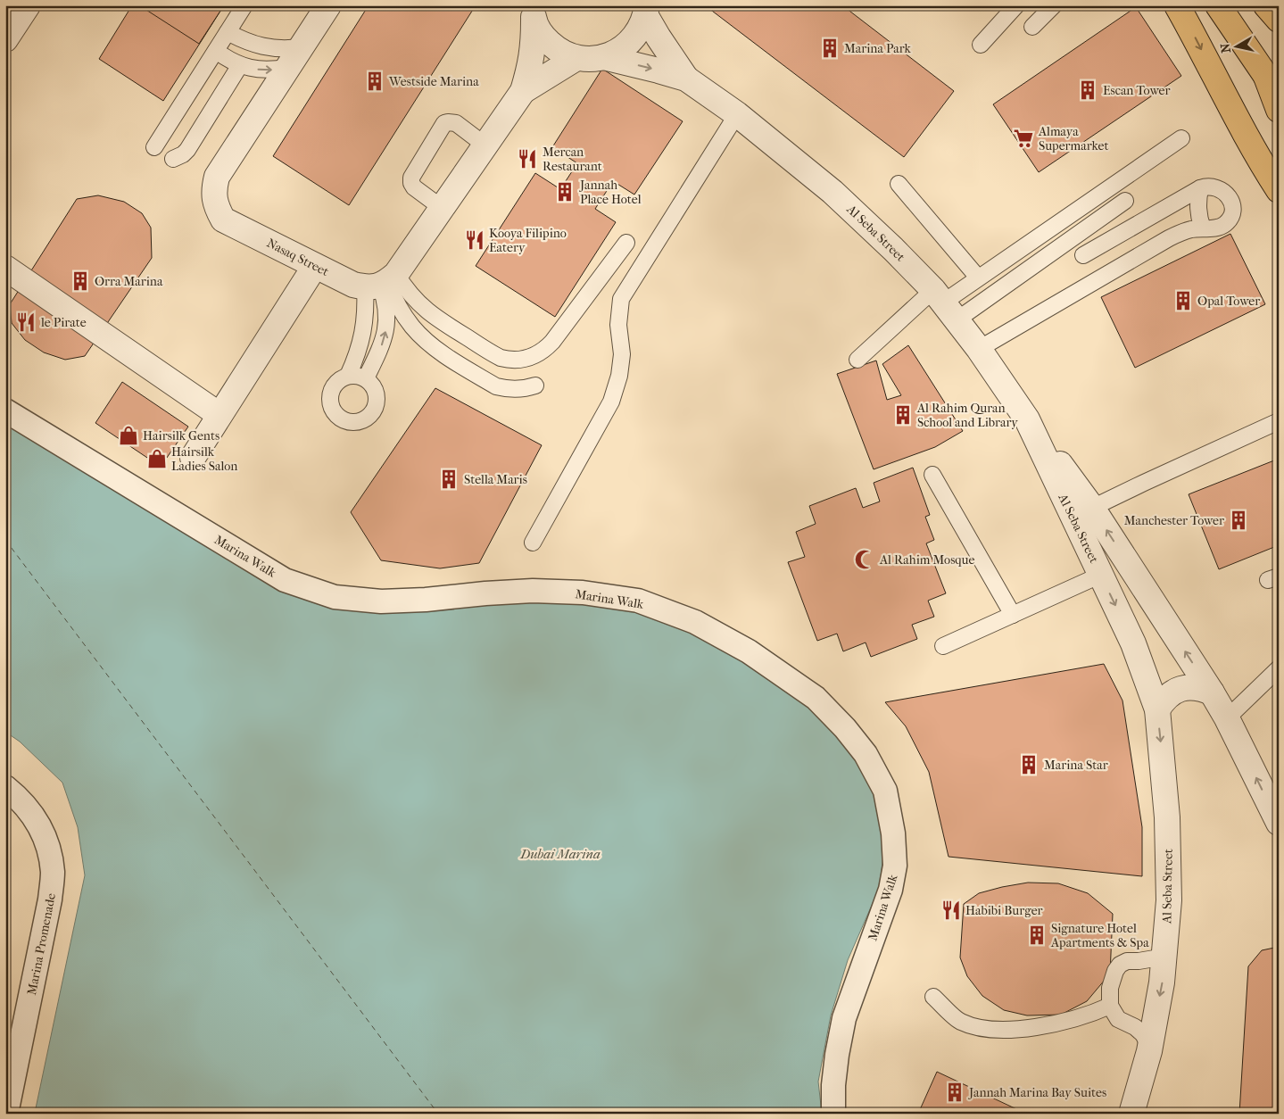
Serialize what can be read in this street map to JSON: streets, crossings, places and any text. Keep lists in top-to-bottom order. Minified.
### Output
{"streets":{"street":["Al Seba Street","Nasaq Street","Marina Walk","Marina Promenade"]},"water":["Dubai Marina"],"places":{"building":["Marina Park","Westside Marina","Escan Tower","Jannah Place Hotel","Orra Marina","Opal Tower","Al Rahim Quran School and Library","Stella Maris","Manchester Tower","Marina Star","Signature Hotel Apartments & Spa","Jannah Marina Bay Suites"],"supermarket":["Almaya Supermarket"],"restaurant":["Mercan Restaurant","Kooya Filipino Eatery","le Pirate","Habibi Burger"],"shop":["Hairsilk Gents","Hairsilk Ladies Salon"],"mosque":["Al Rahim Mosque"]},"north":"left"}
